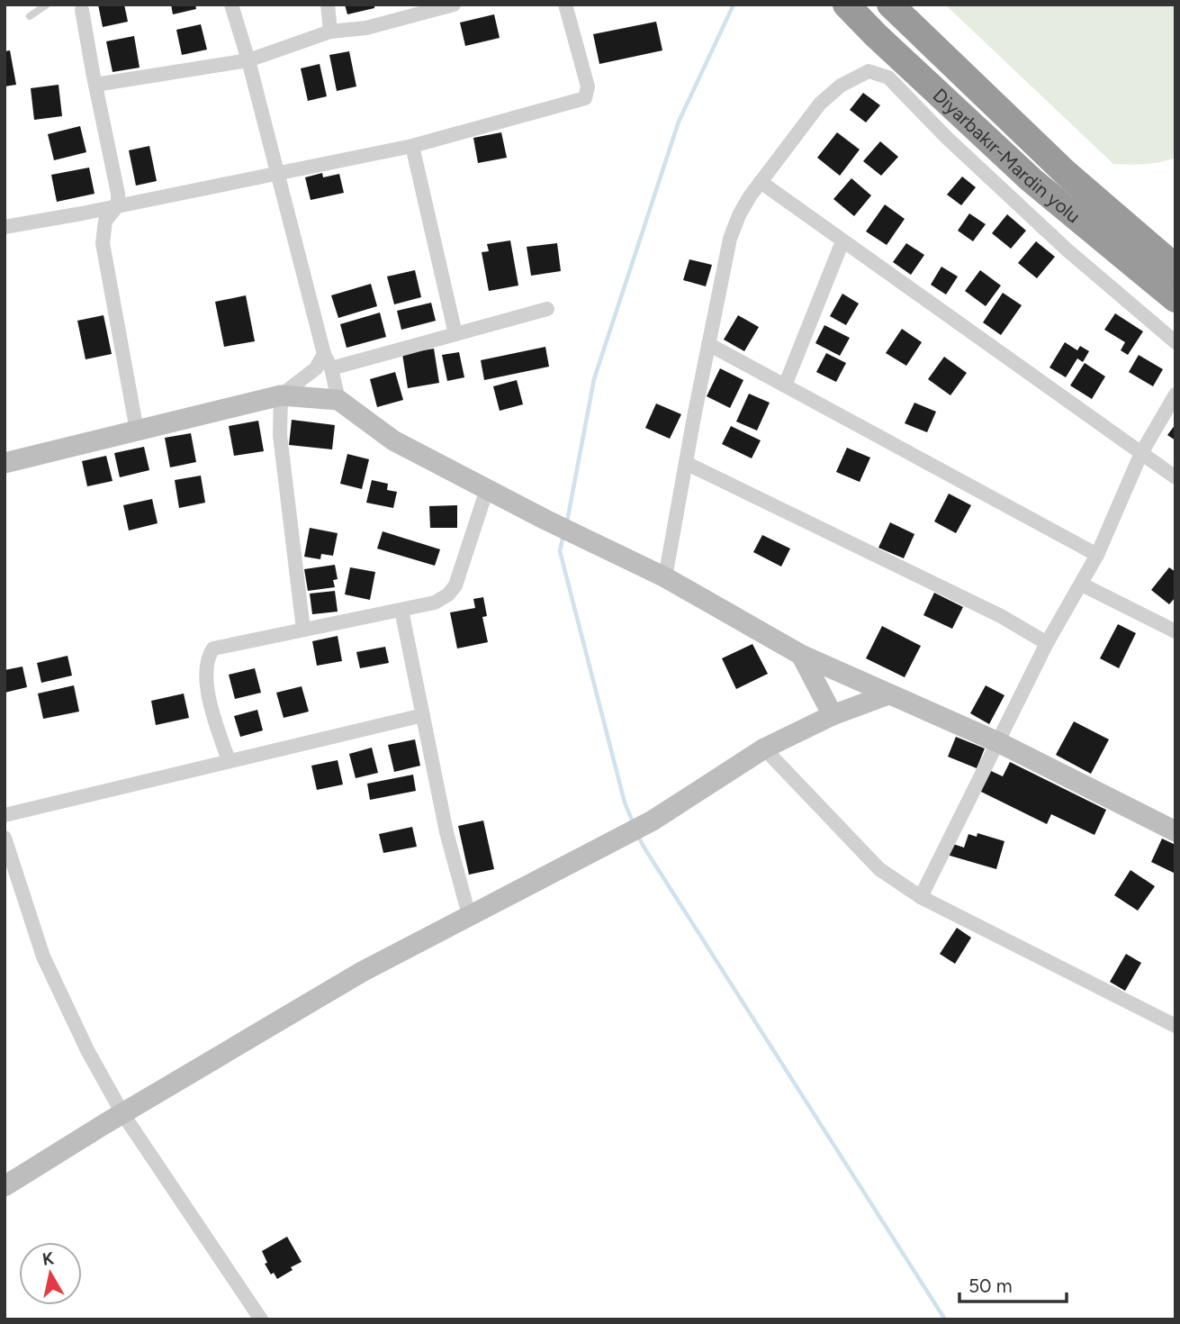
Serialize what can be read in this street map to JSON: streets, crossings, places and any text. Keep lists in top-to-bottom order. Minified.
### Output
{"streets":{"highway":["Diyarbakır-Mardin yolu"]},"scale_bar":"50 m","north":"top"}
